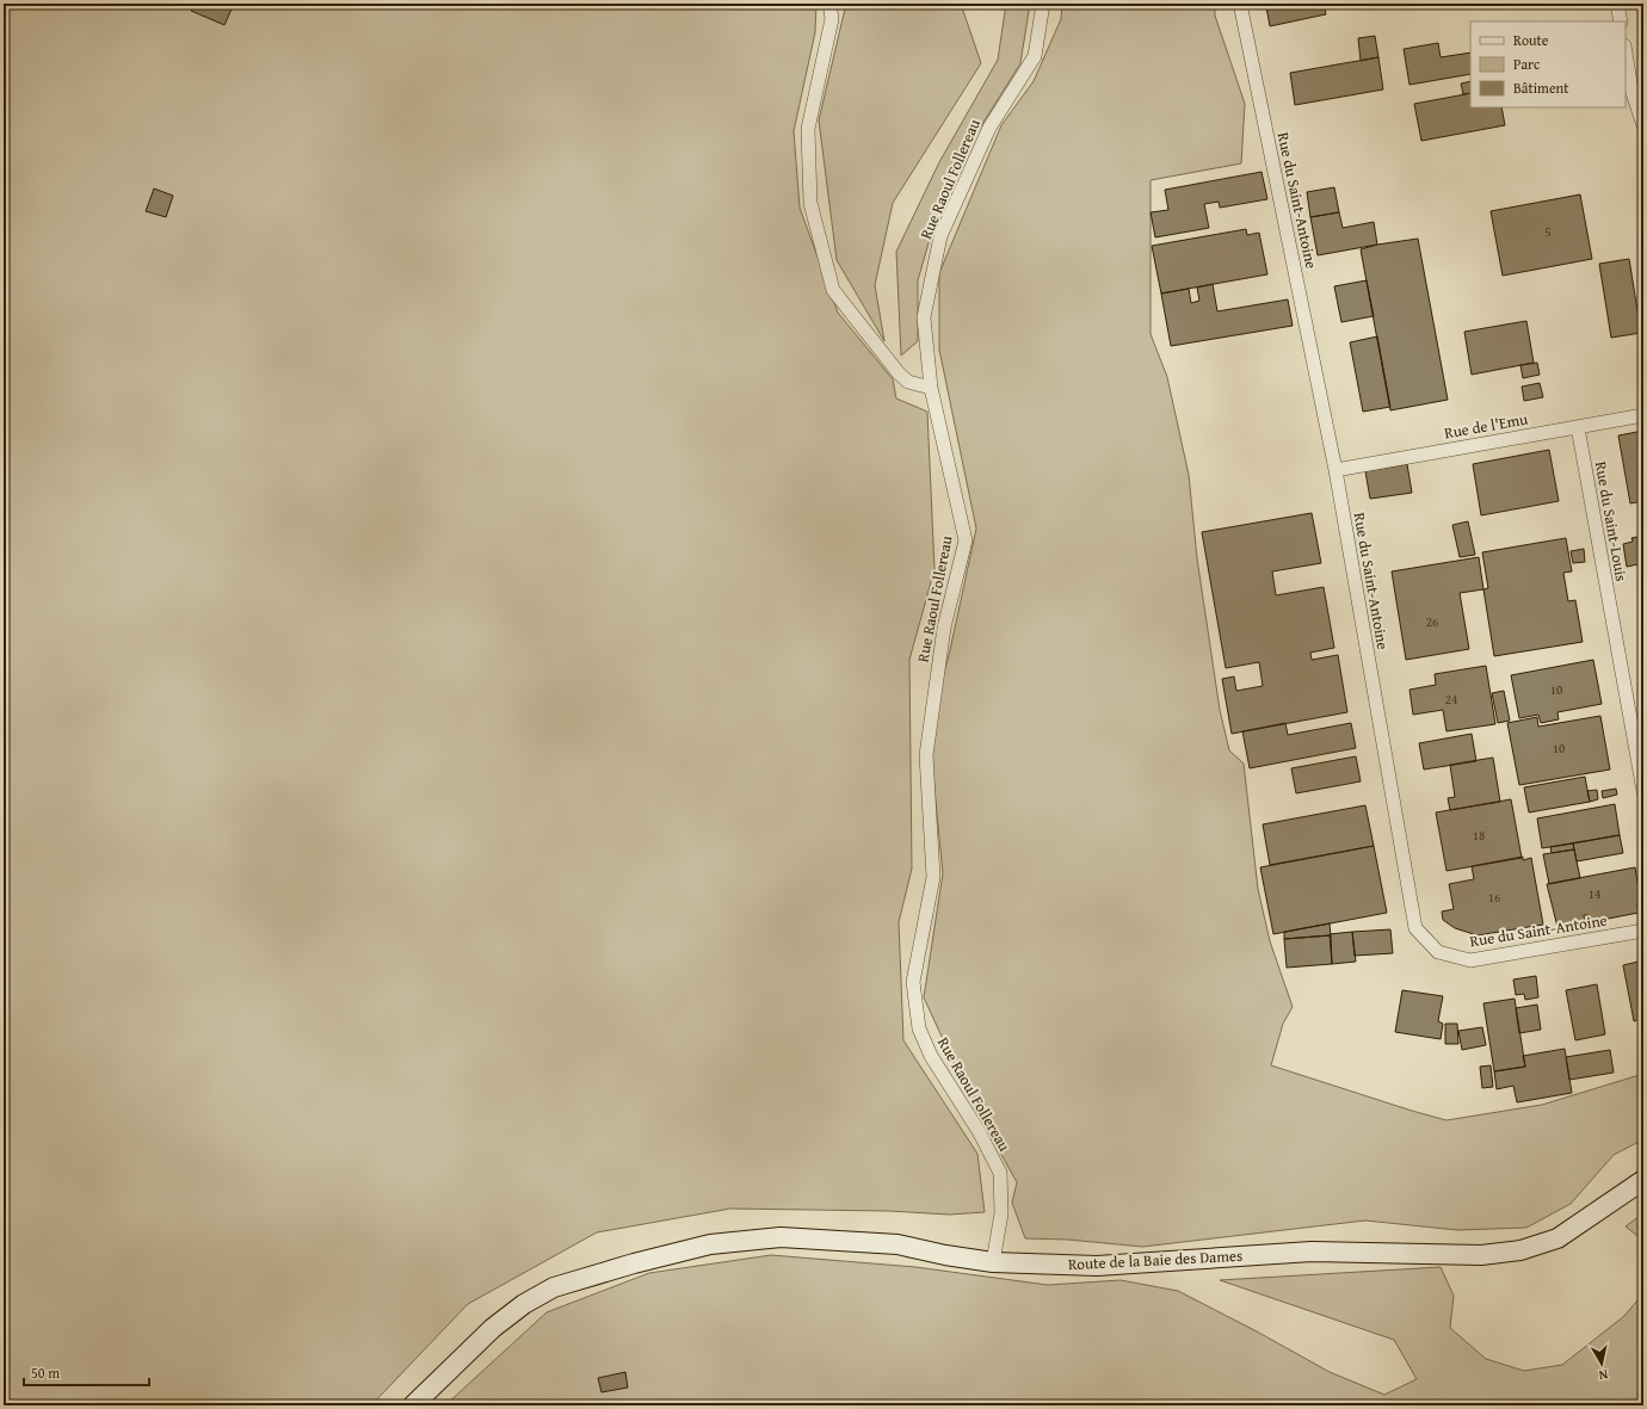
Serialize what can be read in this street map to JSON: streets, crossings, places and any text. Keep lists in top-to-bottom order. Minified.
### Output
{"streets":{"main road":["Route de la Baie des Dames"],"street":["Rue Raoul Follereau","Rue du Saint-Antoine","Rue de l'Emu","Rue du Saint-Louis"]},"crossings":[["Rue Raoul Follereau","Route de la Baie des Dames"],["Rue du Saint-Antoine","Rue de l'Emu"],["Rue de l'Emu","Rue du Saint-Louis"]],"house_numbers":["5","26","10","24","10","18","14","16"],"legend":["Route","Parc","Bâtiment"],"scale_bar":"50 m","north":"bottom"}
